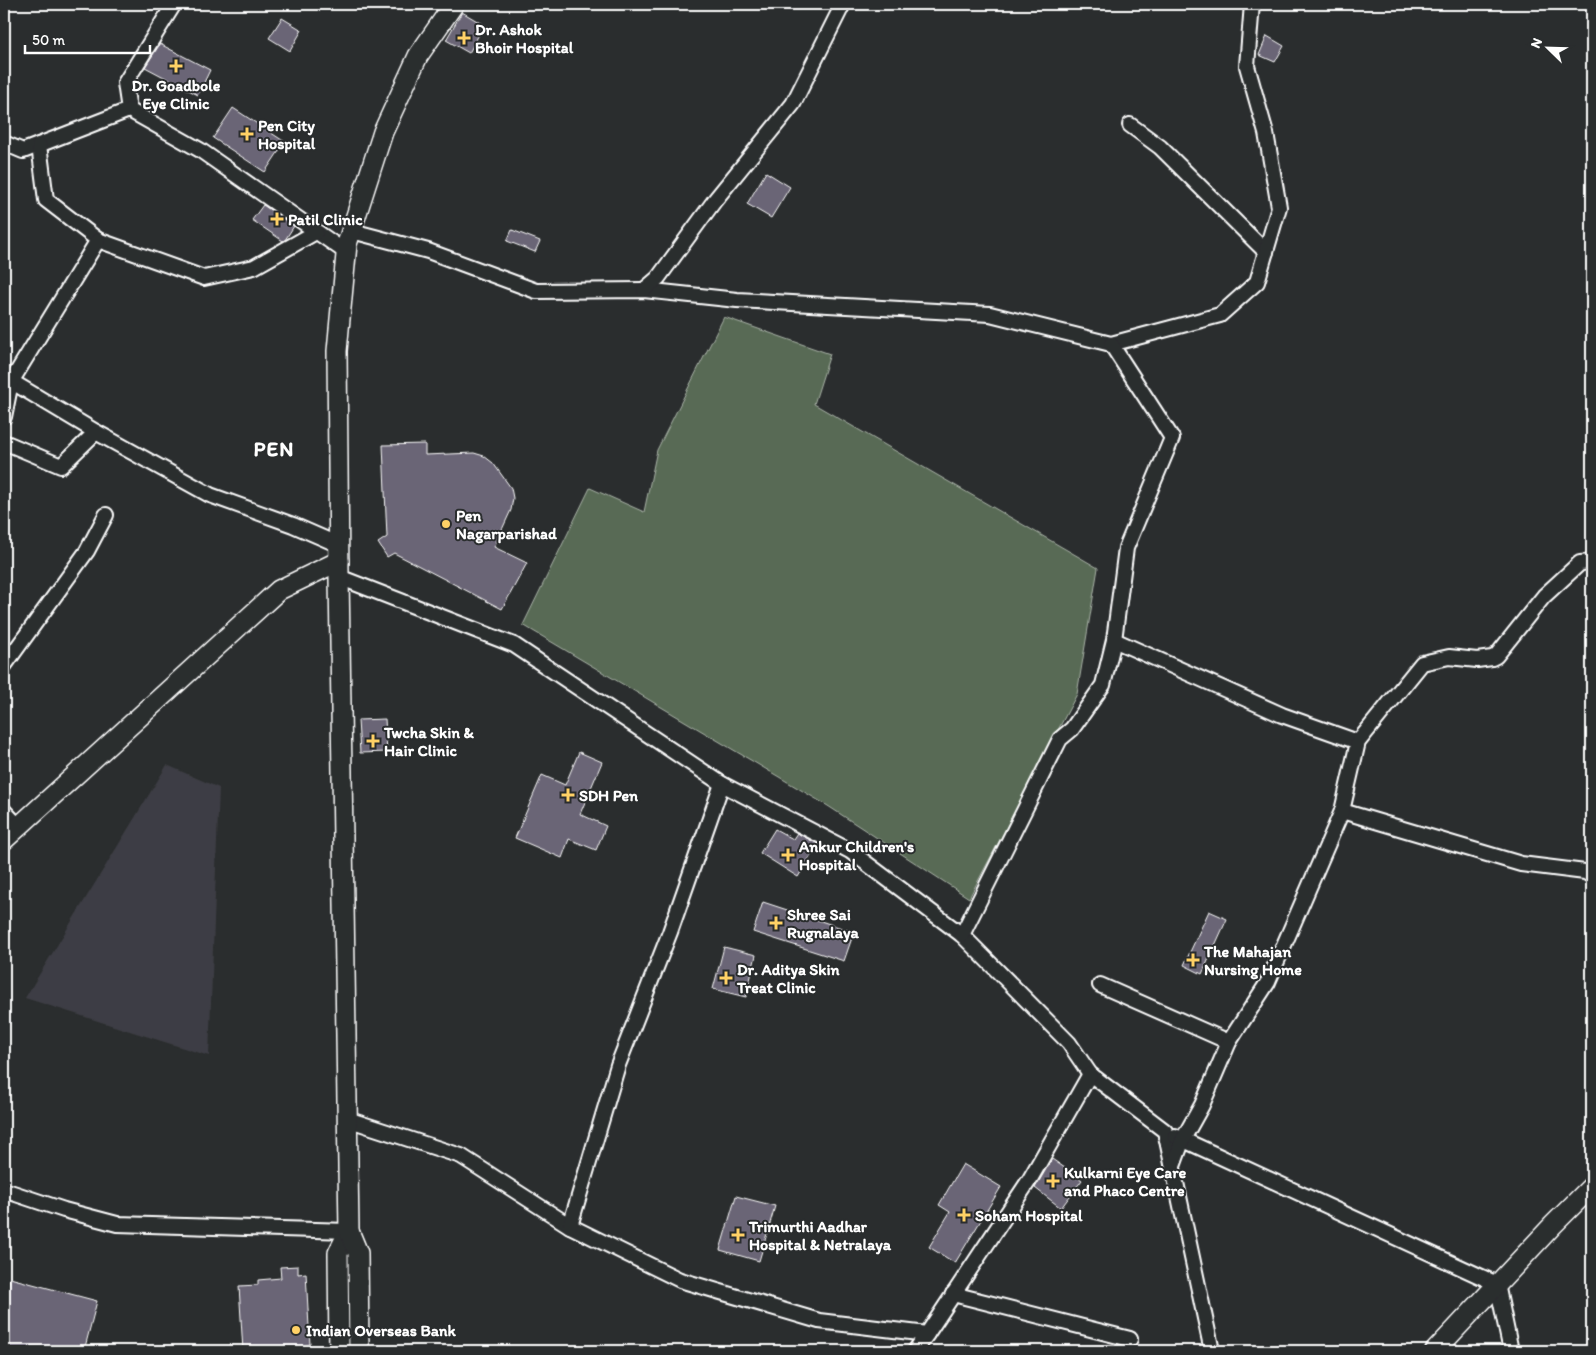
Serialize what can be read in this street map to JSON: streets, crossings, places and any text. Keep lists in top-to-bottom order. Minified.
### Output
{"districts":["PEN"],"places":{"health":["Dr. Ashok Bhoir Hospital","Dr. Goadbole Eye Clinic","Pen City Hospital","Patil Clinic","Twcha Skin & Hair Clinic","SDH Pen","Ankur Children's Hospital","Shree Sai Rugnalaya","The Mahajan Nursing Home","Dr. Aditya Skin Treat Clinic","Kulkarni Eye Care and Phaco Centre","Soham Hospital","Trimurthi Aadhar Hospital & Netralaya"],"other":["Pen Nagarparishad","Indian Overseas Bank"]},"scale_bar":"50 m","north":"top left"}
